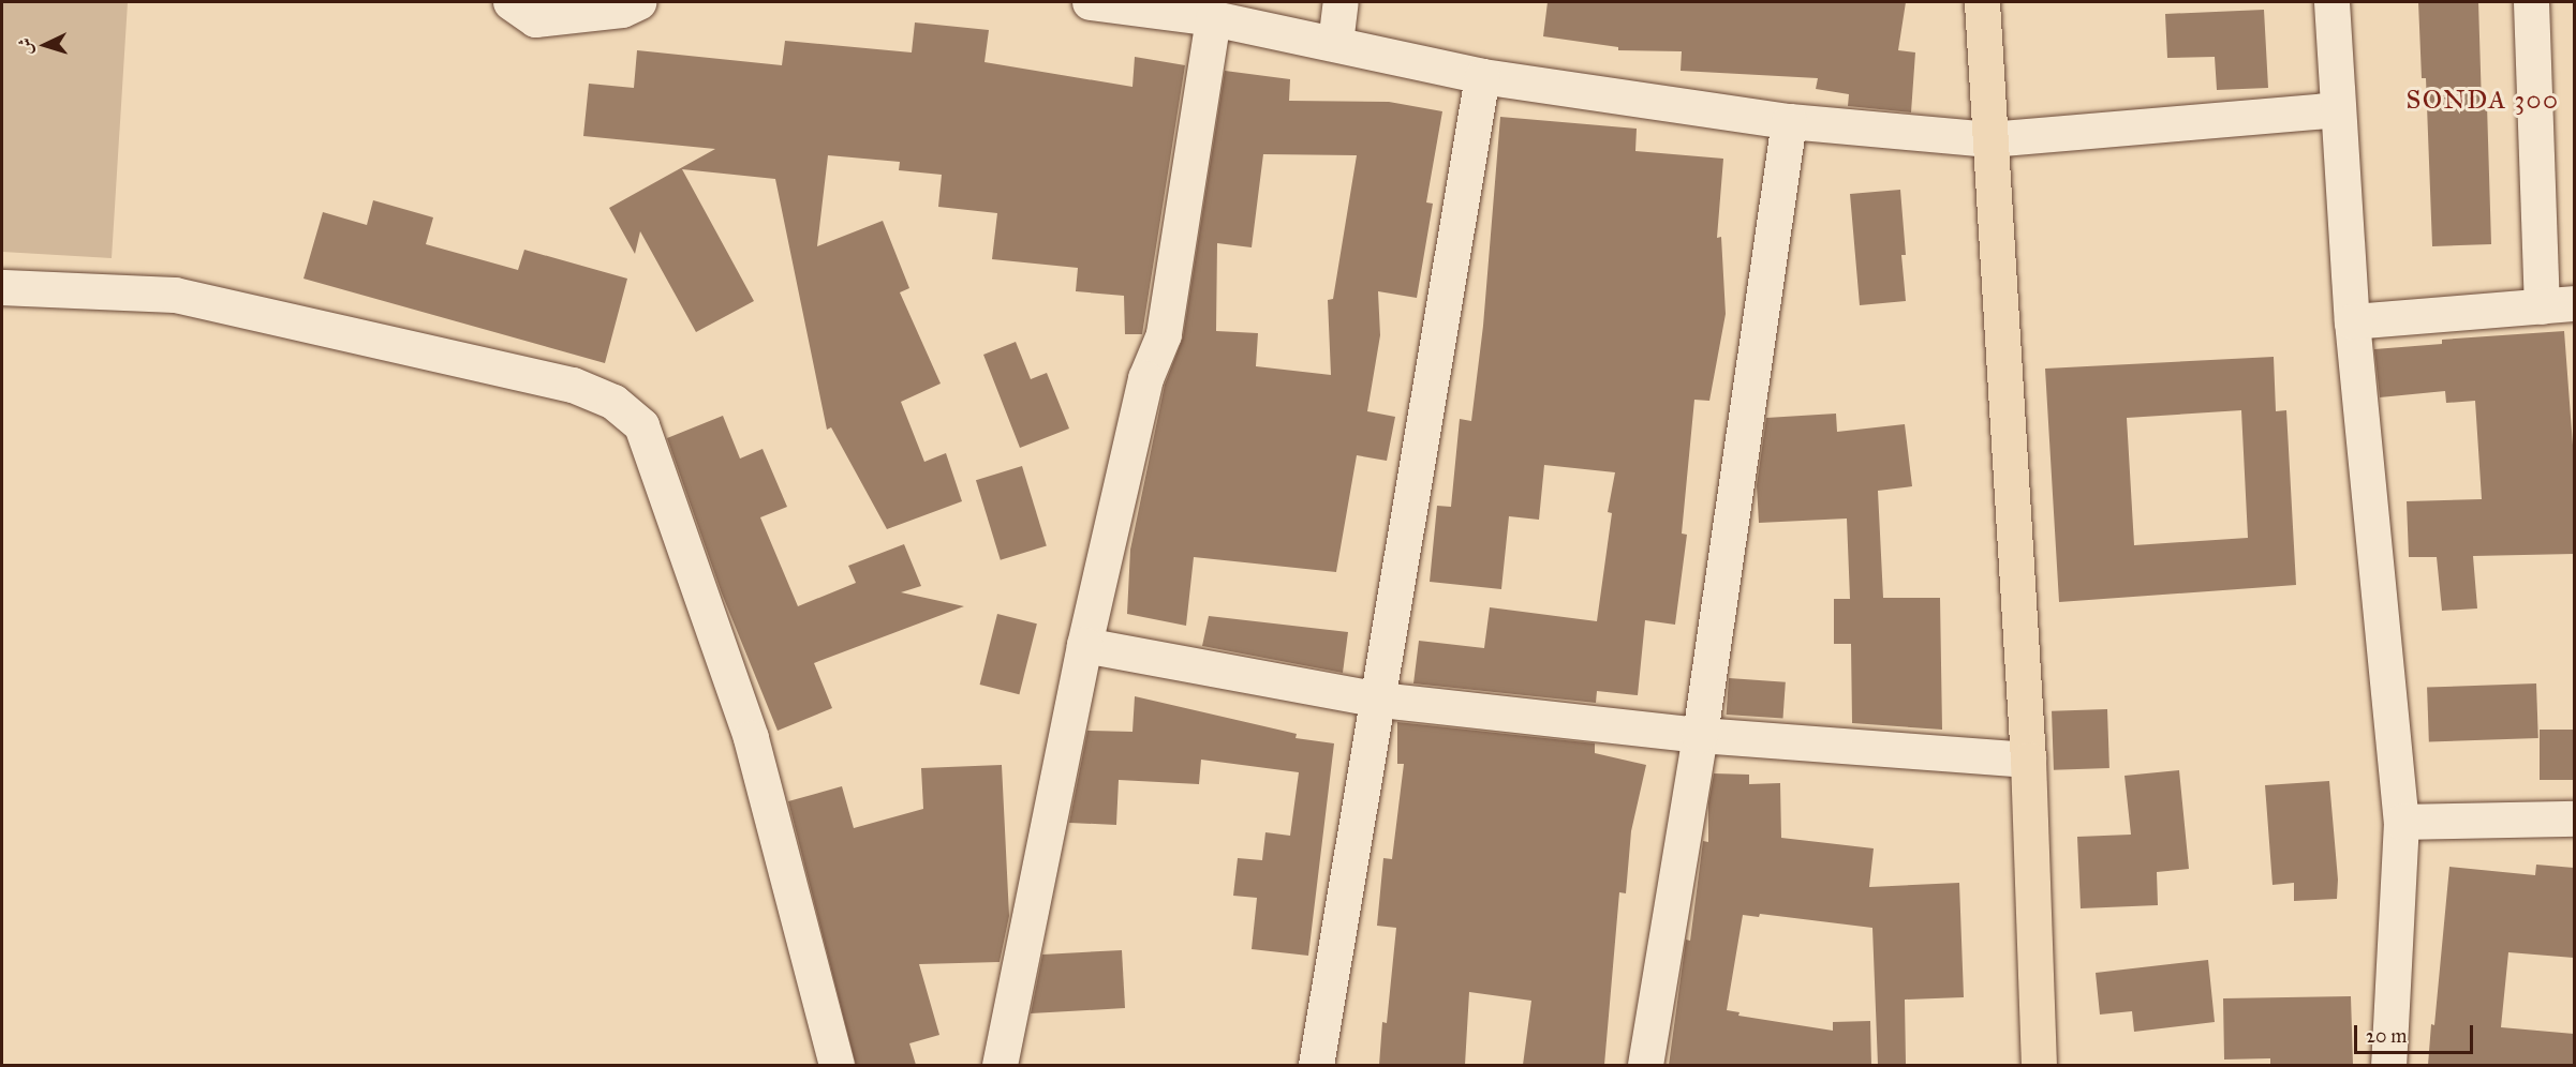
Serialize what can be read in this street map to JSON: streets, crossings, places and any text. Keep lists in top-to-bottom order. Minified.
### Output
{"districts":["SONDA 300"],"scale_bar":"20 m","north":"left"}
